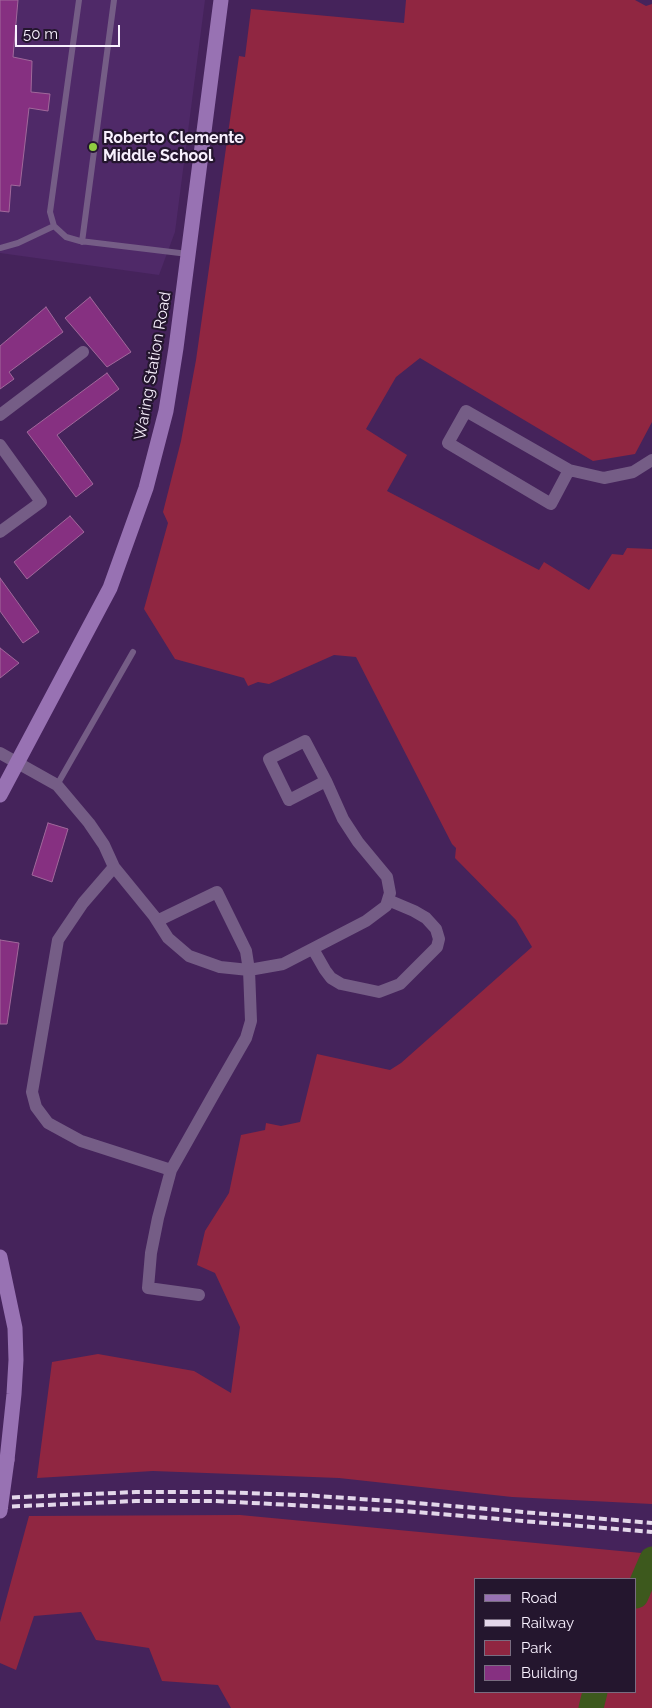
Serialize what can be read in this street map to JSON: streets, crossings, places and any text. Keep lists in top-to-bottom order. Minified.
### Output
{"streets":{"street":["Waring Station Road"]},"places":["Roberto Clemente Middle School"],"legend":["Road","Railway","Park","Building"],"scale_bar":"50 m"}
